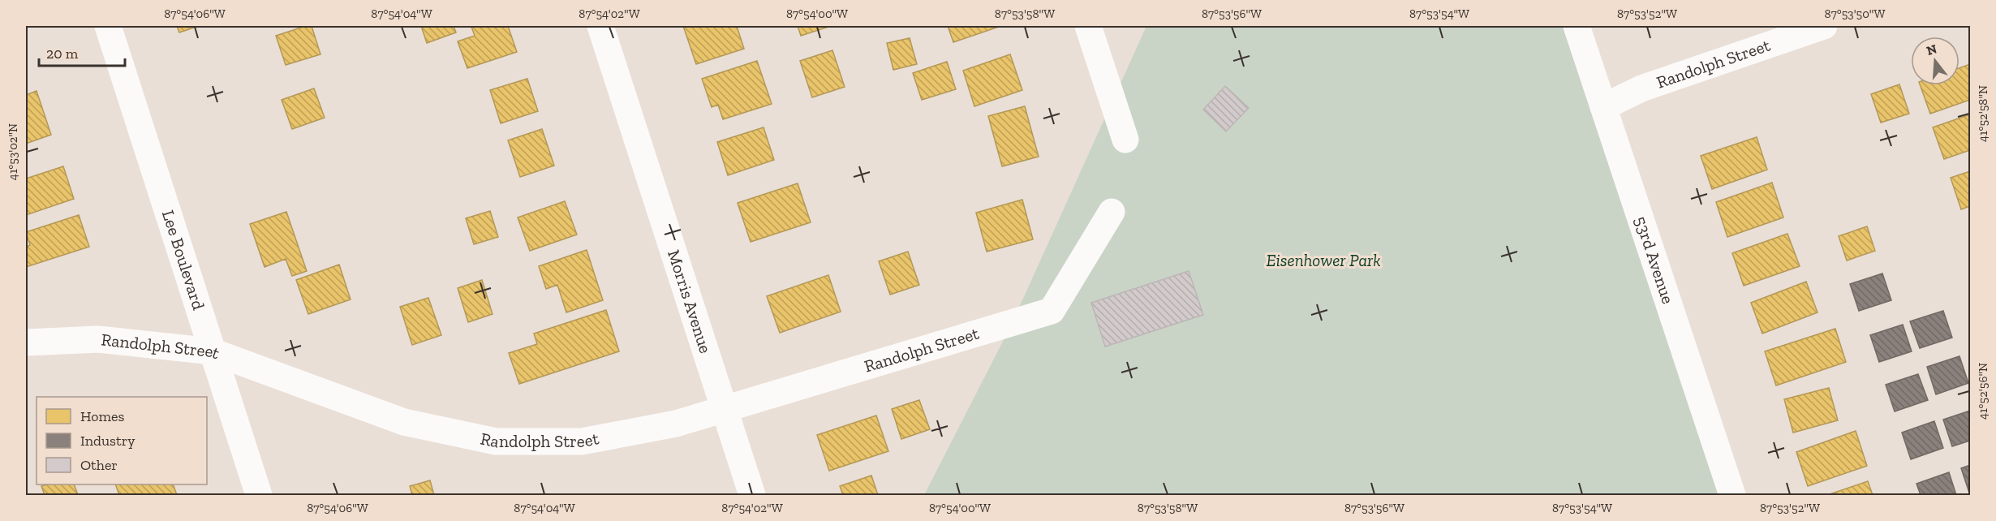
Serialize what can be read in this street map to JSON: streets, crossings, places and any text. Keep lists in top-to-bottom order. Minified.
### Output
{"streets":{"street":["Randolph Street","Lee Boulevard","53rd Avenue","Morris Avenue"]},"crossings":[["Randolph Street","Lee Boulevard"],["Randolph Street","53rd Avenue"],["Randolph Street","Morris Avenue"]],"parks":["Eisenhower Park"],"legend":["Homes","Industry","Other"],"scale_bar":"20 m","north":"top","coordinates":["87°54'06\"W","87°54'04\"W","87°54'02\"W","87°54'00\"W","87°53'58\"W","87°53'56\"W","87°53'54\"W","87°53'52\"W","87°53'50\"W","41°52'58\"N","41°53'02\"N","41°52'56\"N"]}
